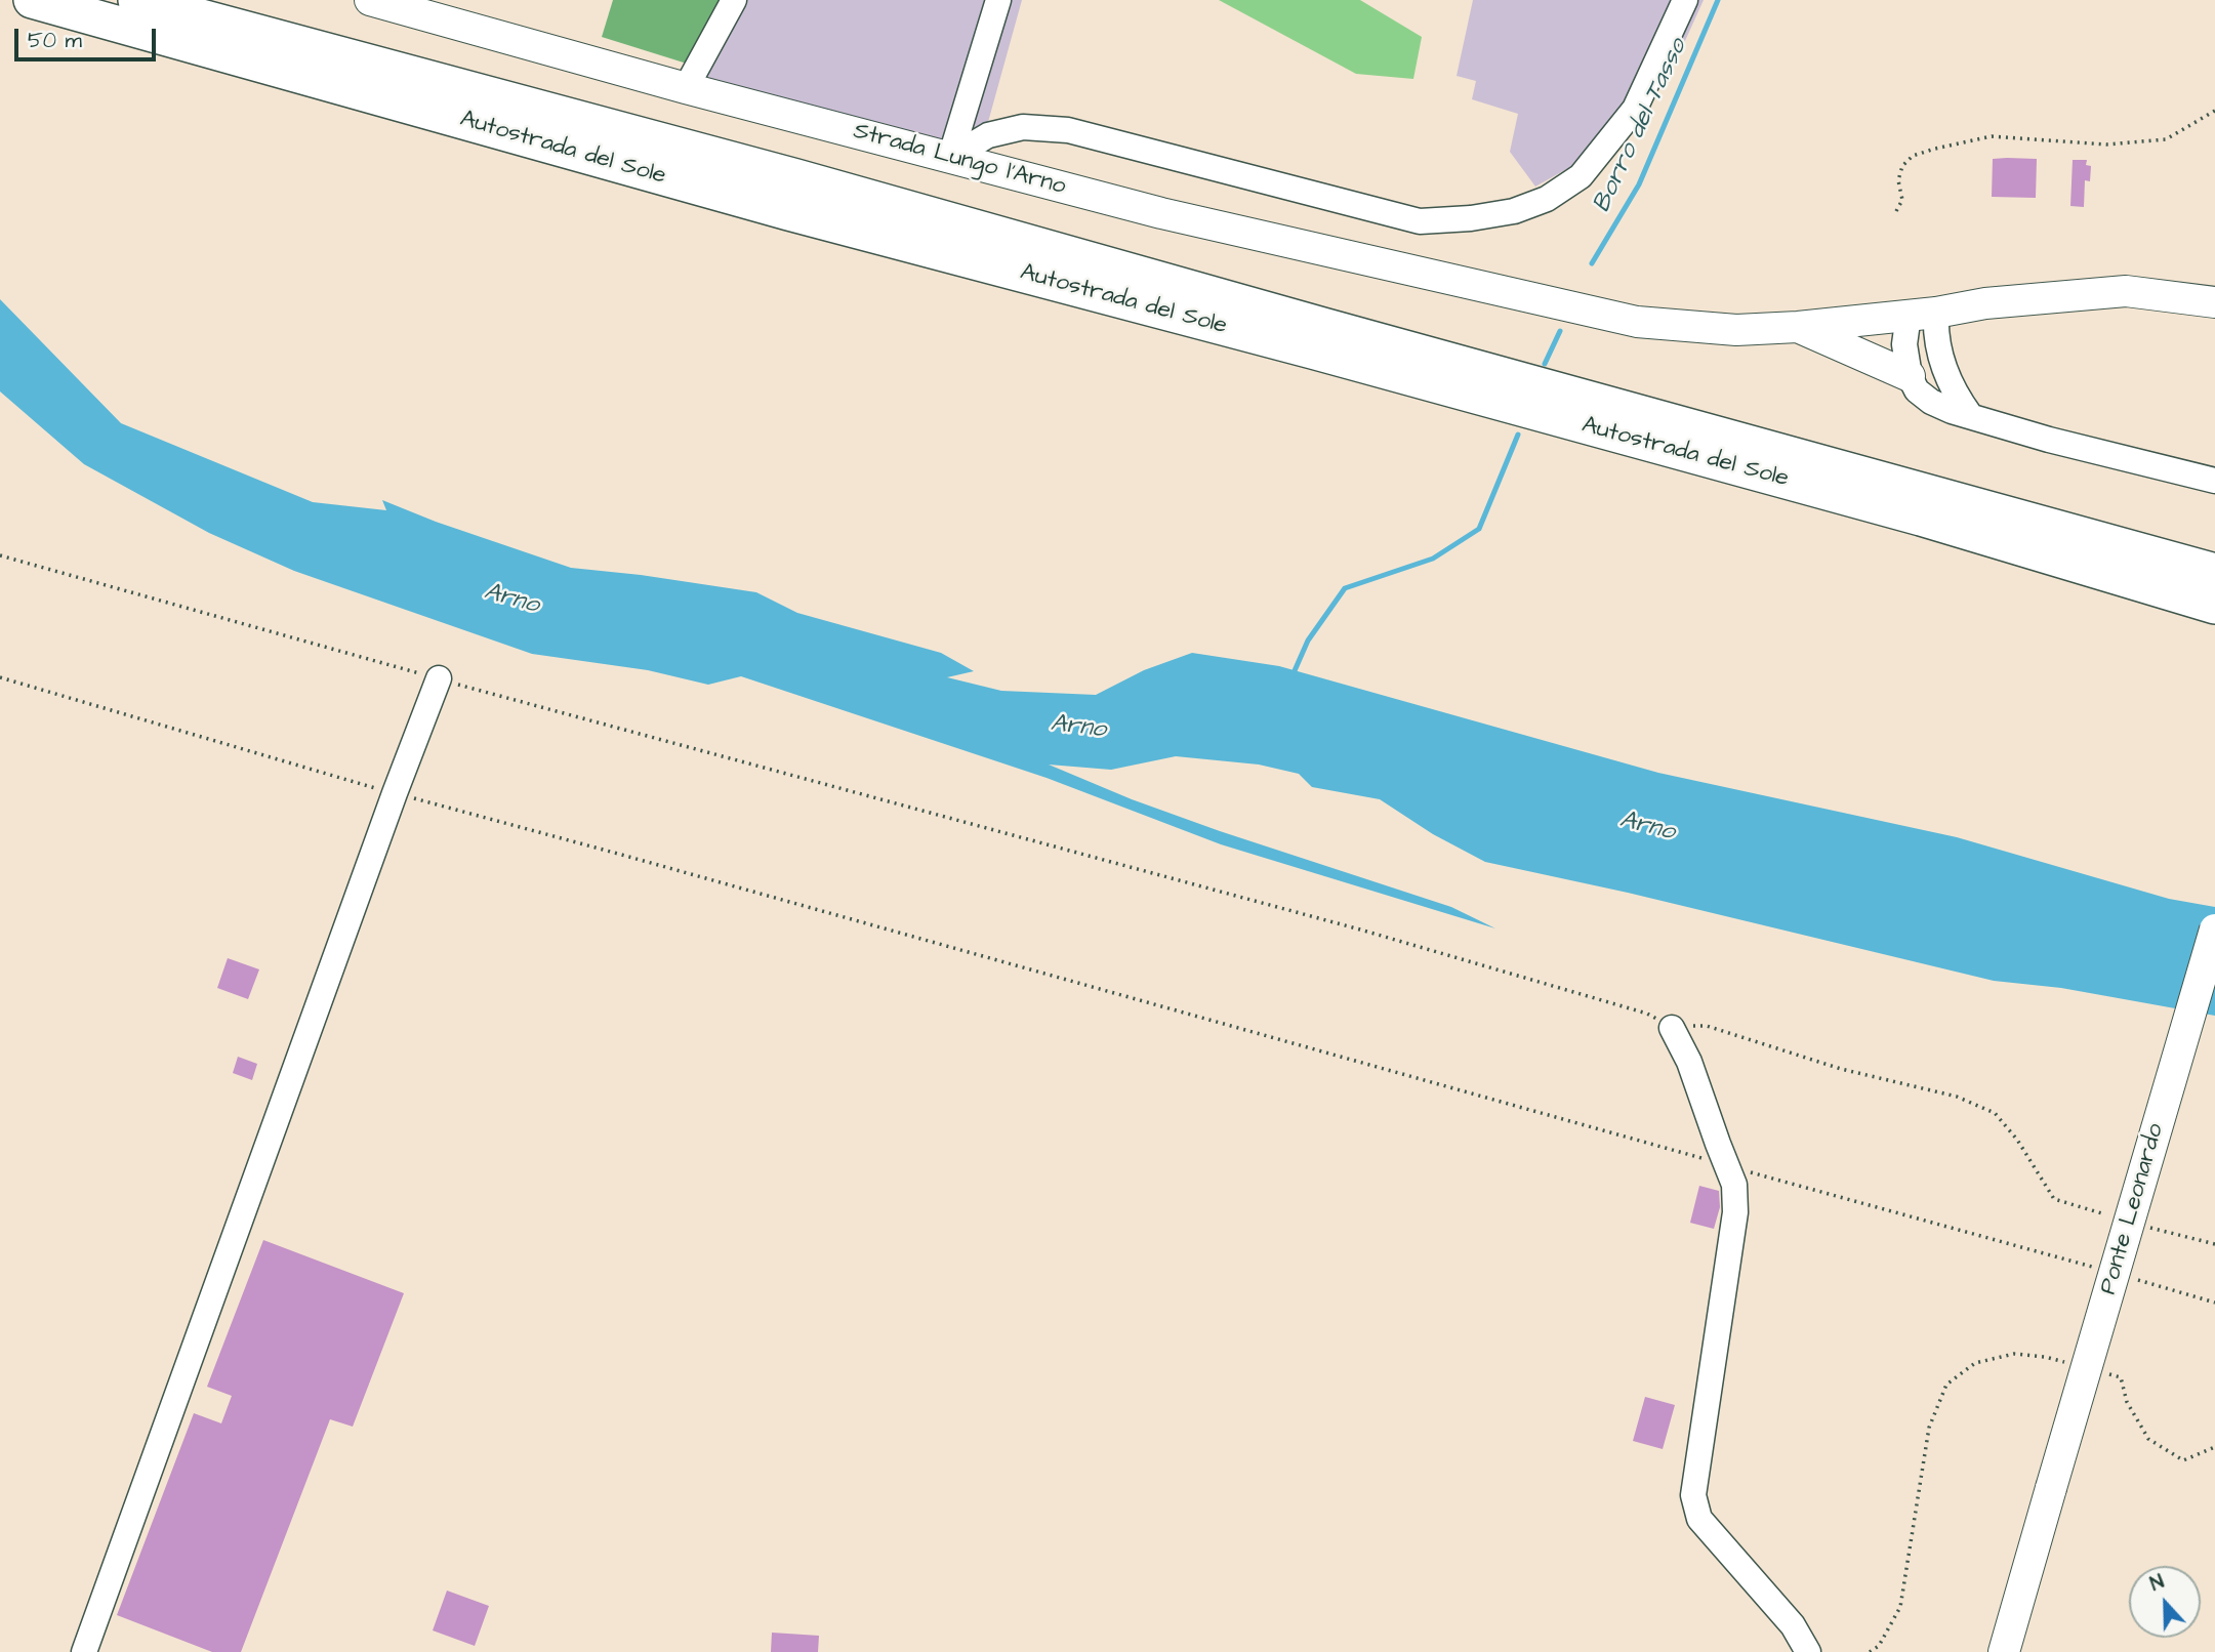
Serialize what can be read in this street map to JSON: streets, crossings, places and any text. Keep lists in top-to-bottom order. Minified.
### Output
{"streets":{"highway":["Autostrada del Sole"],"main road":["Strada Lungo l'Arno","Ponte Leonardo"]},"water":["Borro del Tasso","Arno"],"scale_bar":"50 m","north":"top"}
